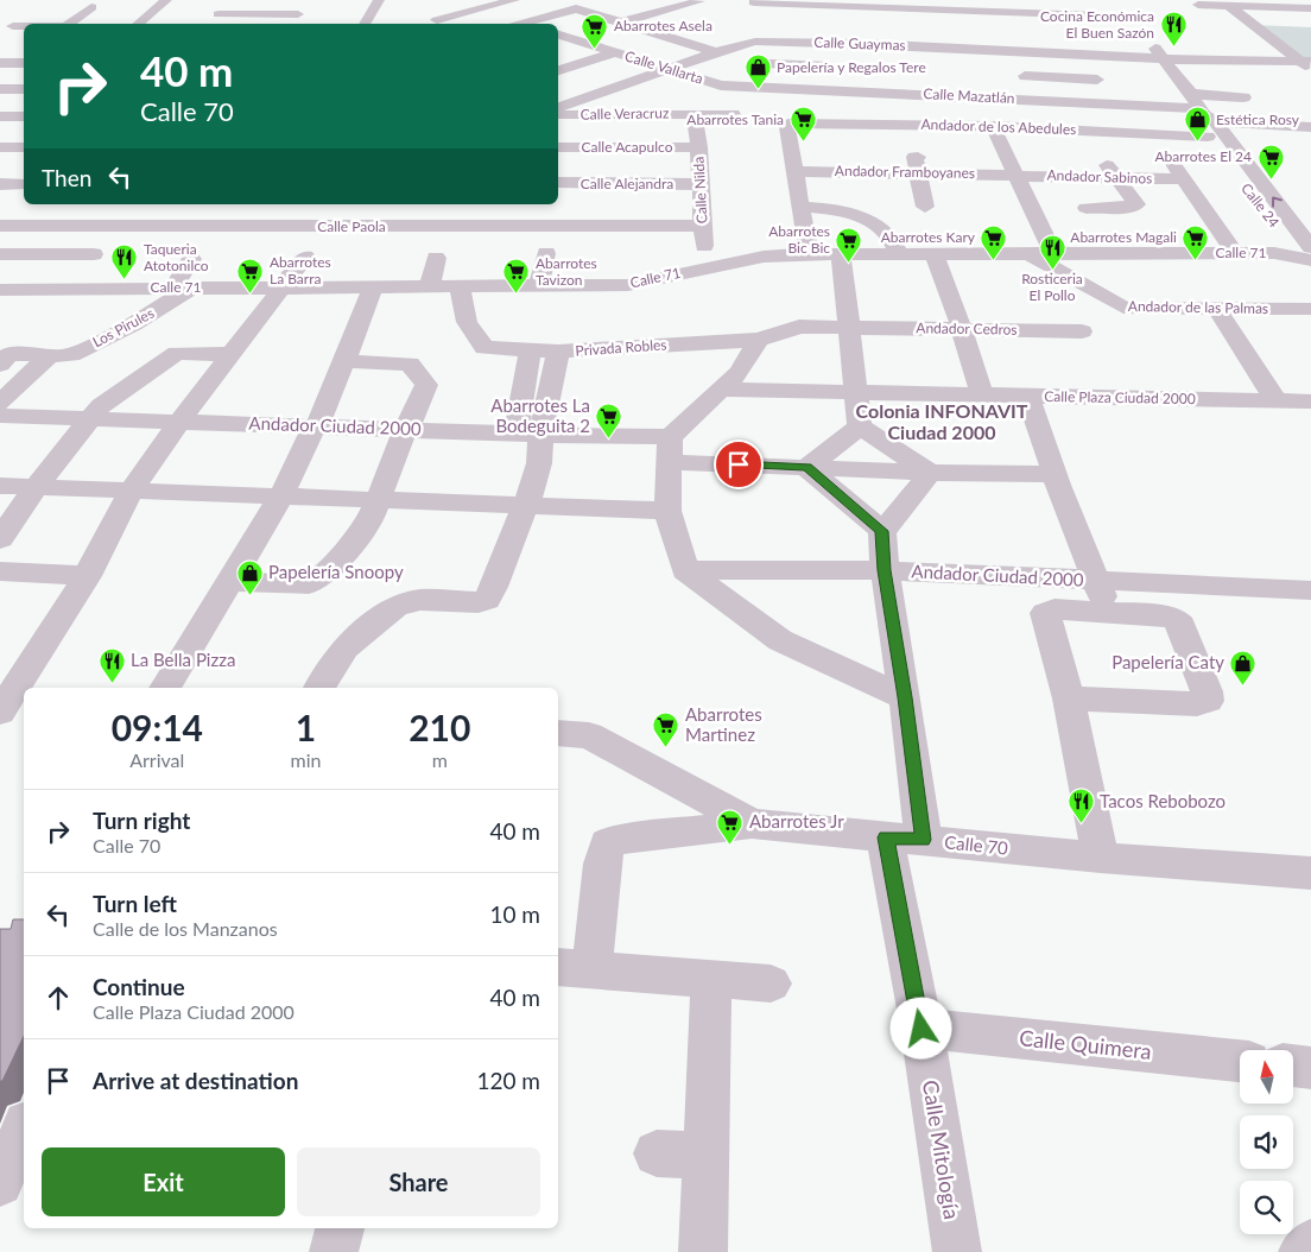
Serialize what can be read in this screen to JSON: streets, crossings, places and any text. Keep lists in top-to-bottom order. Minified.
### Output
{"streets":{"street":["Calle Guaymas","Calle Vallarta","Calle Mazatlán","Calle Veracruz","Andador de los Abedules","Calle Acapulco","Andador Framboyanes","Andador Sabinos","Calle Alejandra","Calle Nilda","Calle 24","Calle Paola","Calle 71","Andador de las Palmas","Los Pirules","Andador Cedros","Privada Robles","Calle Plaza Ciudad 2000","Andador Ciudad 2000","Calle 70","Calle Quimera","Calle Mitología"]},"crossings":[["Calle Guaymas","Calle Vallarta"],["Calle Guaymas","Calle 24"],["Calle Vallarta","Calle Mazatlán"],["Calle Mazatlán","Andador de los Abedules"],["Calle Mazatlán","Calle 24"],["Calle Veracruz","Calle Nilda"],["Andador de los Abedules","Andador Framboyanes"],["Andador de los Abedules","Calle 24"],["Calle Acapulco","Calle Nilda"],["Andador Framboyanes","Andador Sabinos"],["Calle Alejandra","Calle Nilda"],["Calle Nilda","Calle Paola"],["Calle Nilda","Calle 71"],["Calle 24","Calle 71"],["Calle 71","Andador de las Palmas"],["Calle 71","Los Pirules"],["Calle 71","Privada Robles"],["Andador Cedros","Privada Robles"],["Calle Plaza Ciudad 2000","Andador Ciudad 2000"],["Calle 70","Calle Mitología"],["Calle Quimera","Calle Mitología"]],"districts":["Colonia INFONAVIT Ciudad 2000"],"places":{"restaurant":["Cocina Económica El Buen Sazón","Rosticeria El Pollo","Taqueria Atotonilco","La Bella Pizza","Tacos Rebobozo"],"supermarket":["Abarrotes Asela","Abarrotes Tania","Abarrotes El 24","Abarrotes Kary","Abarrotes Magali","Abarrotes Bic Bic","Abarrotes La Barra","Abarrotes Tavizon","Abarrotes La Bodeguita 2","Abarrotes Martinez","Abarrotes Jr"],"shop":["Papelería y Regalos Tere","Estética Rosy","Papelería Snoopy","Papelería Caty"]},"north":"top","page":{"turn":["40 m","Calle 70"],"then":"Then","eta":["09:14","Arrival","1","min","210","m"],"list":[{"name":"Turn right","note":"Calle 70","value":"40 m"},{"name":"Turn left","note":"Calle de los Manzanos","value":"10 m"},{"name":"Continue","note":"Calle Plaza Ciudad 2000","value":"40 m"},{"name":"Arrive at destination","value":"120 m"}],"buttons":["Exit","Share"]}}
